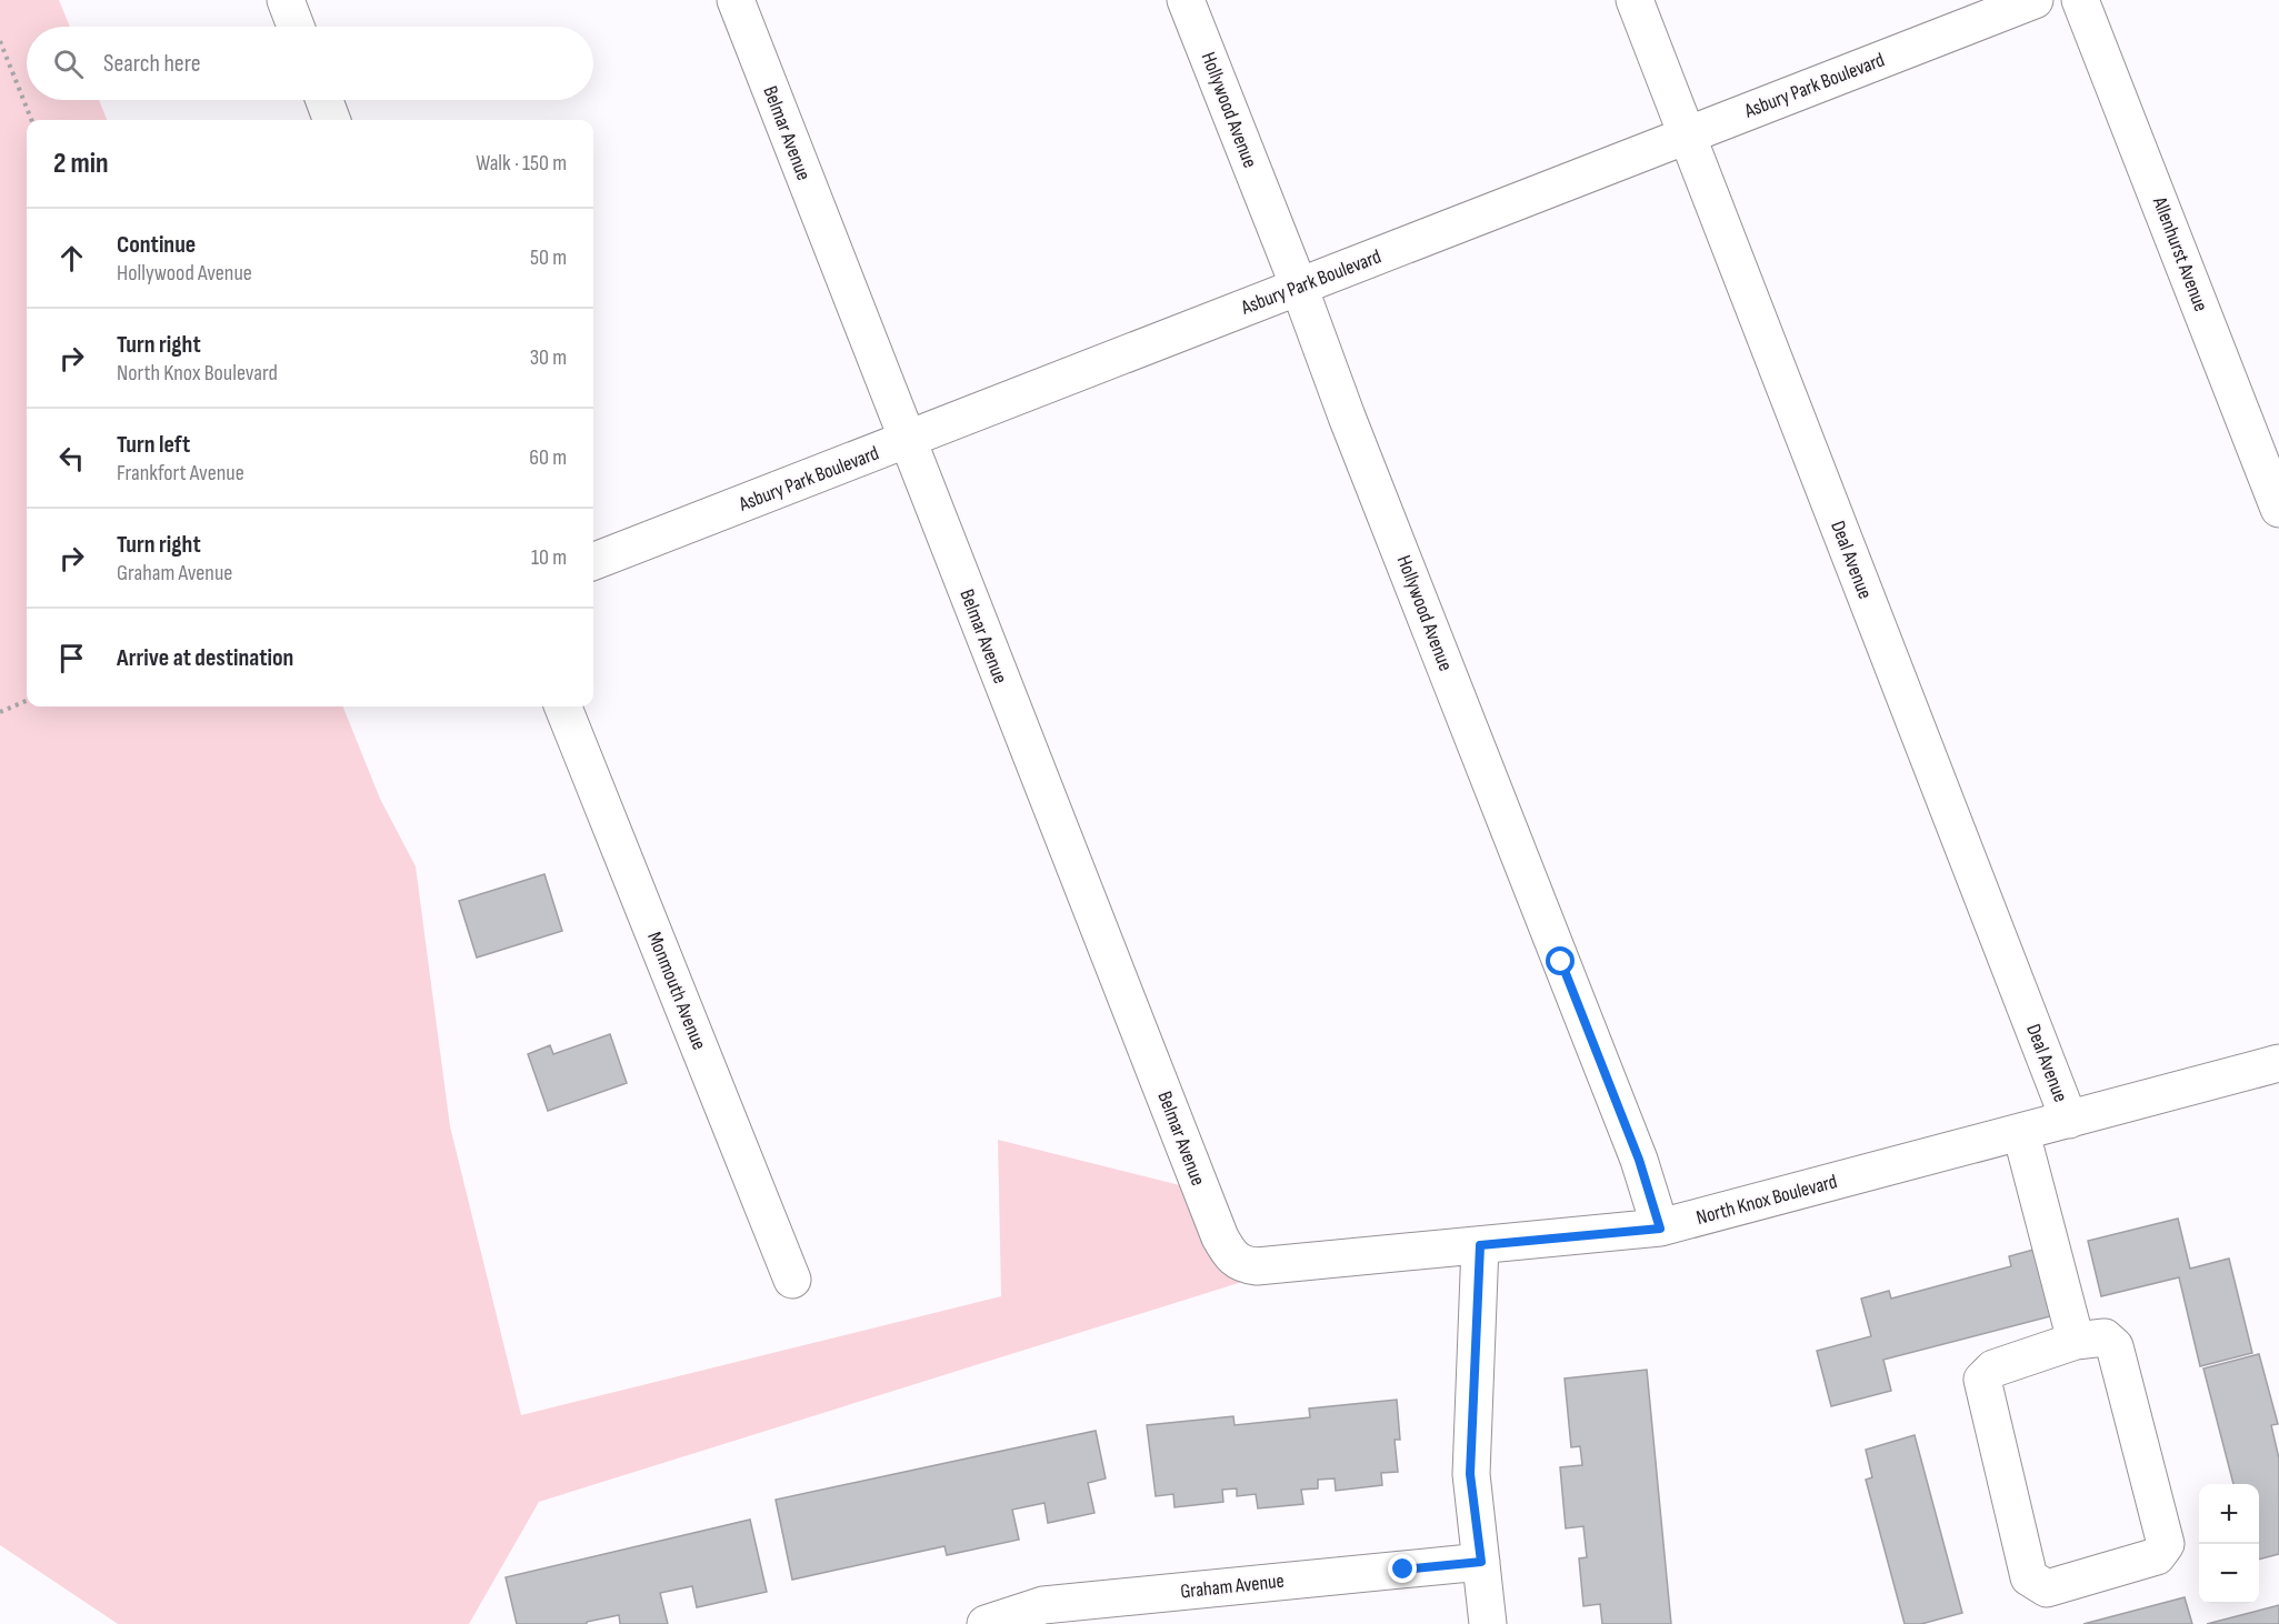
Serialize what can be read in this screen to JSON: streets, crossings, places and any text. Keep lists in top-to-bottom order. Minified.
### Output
{"streets":{"street":["Asbury Park Boulevard","Hollywood Avenue","Belmar Avenue","Allenhurst Avenue","Deal Avenue","Monmouth Avenue","North Knox Boulevard","Graham Avenue"]},"crossings":[["Asbury Park Boulevard","Hollywood Avenue"],["Asbury Park Boulevard","Belmar Avenue"],["Asbury Park Boulevard","Deal Avenue"],["Hollywood Avenue","North Knox Boulevard"],["Belmar Avenue","North Knox Boulevard"],["Deal Avenue","North Knox Boulevard"]],"page":{"search":"Search here","heading":["2 min","Walk · 150 m"],"list":[["Continue","Hollywood Avenue","50 m"],["Turn right","North Knox Boulevard","30 m"],["Turn left","Frankfort Avenue","60 m"],["Turn right","Graham Avenue","10 m"],"Arrive at destination"],"map_buttons":["+","−"]}}
